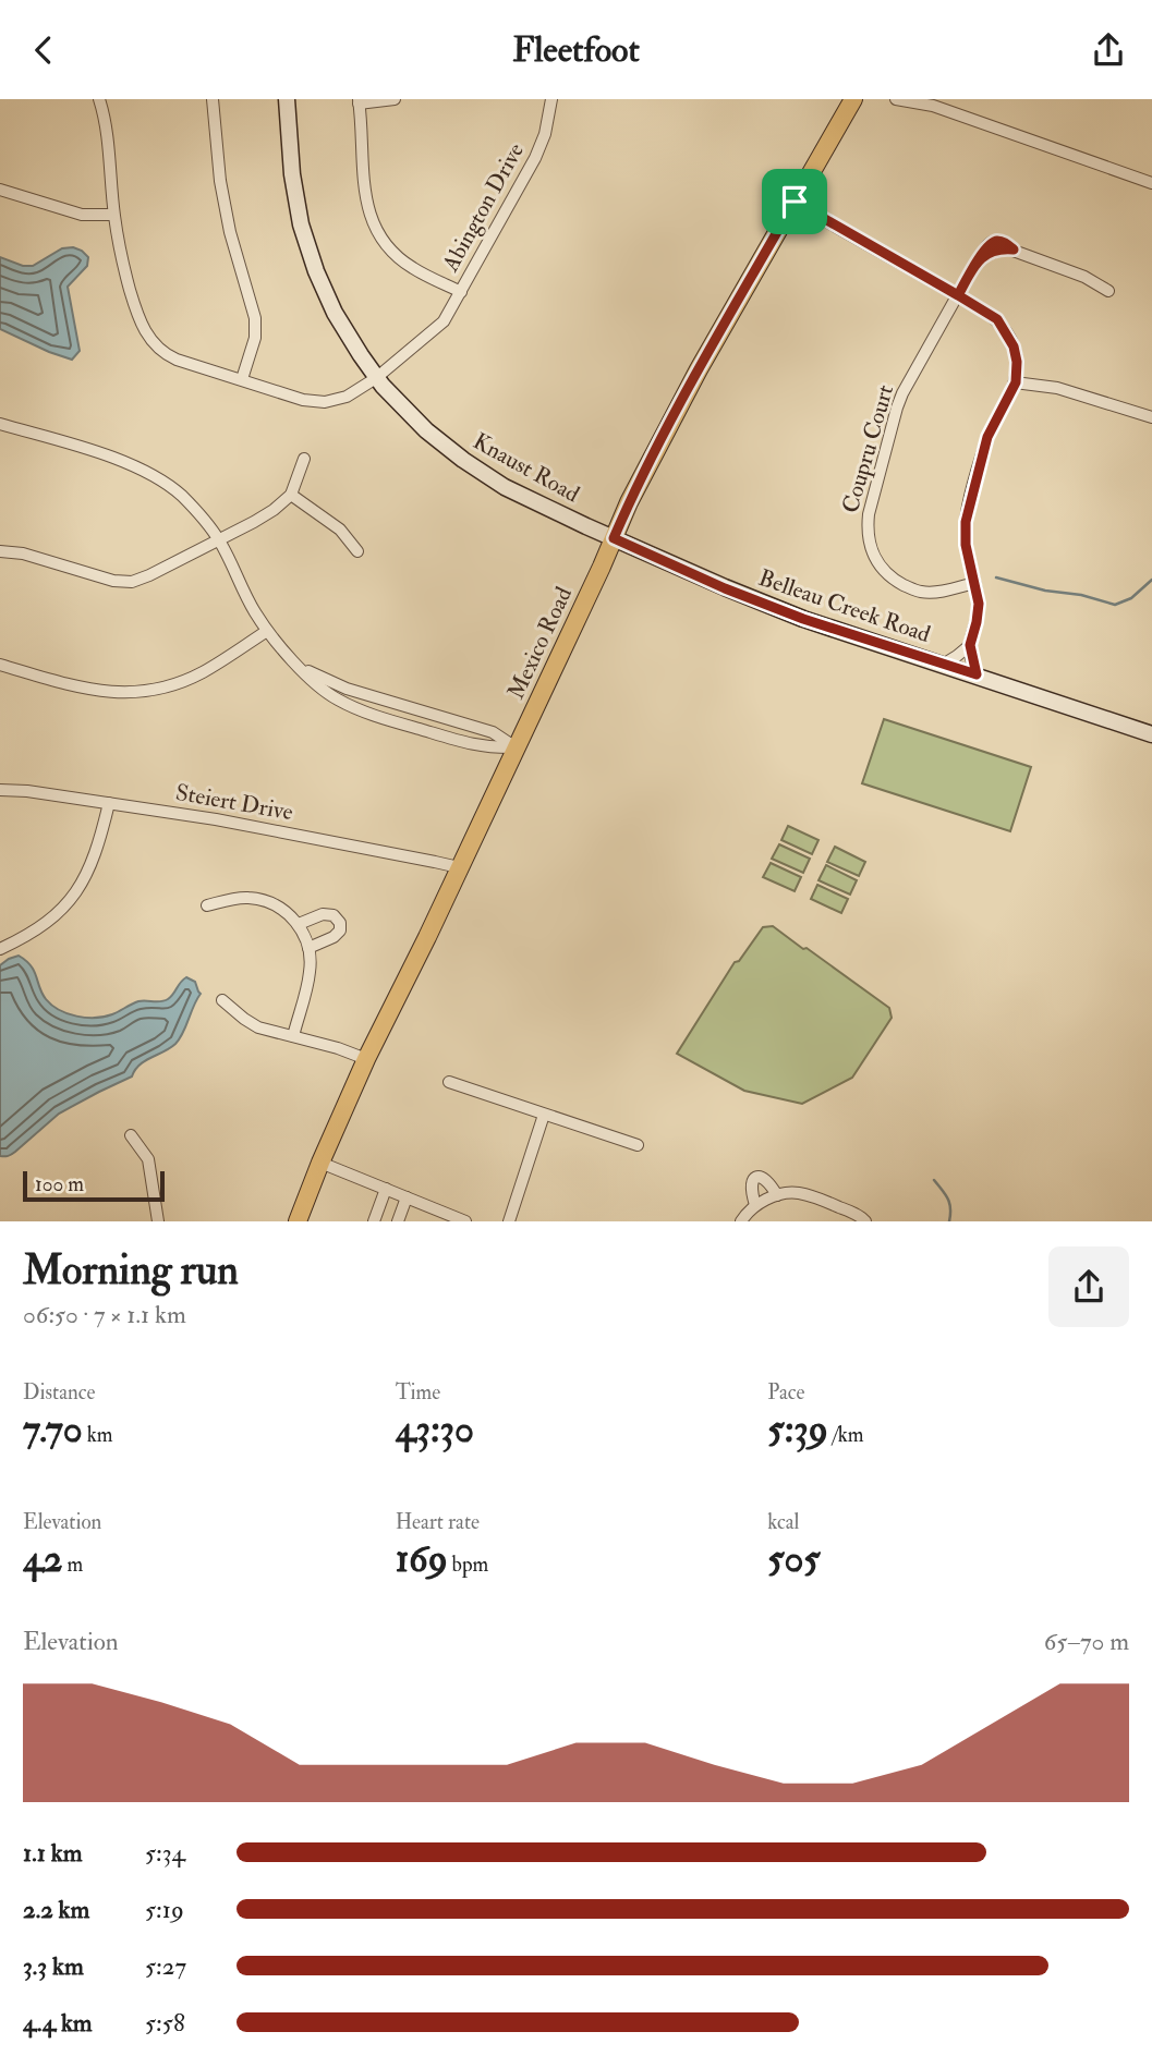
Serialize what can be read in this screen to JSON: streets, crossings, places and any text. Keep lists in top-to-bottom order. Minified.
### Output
{"streets":{"main road":["Knaust Road","Belleau Creek Road","Mexico Road"],"street":["Abington Drive","Coupru Court","Steiert Drive"]},"crossings":[["Abington Drive","Knaust Road"],["Knaust Road","Belleau Creek Road"],["Knaust Road","Mexico Road"],["Belleau Creek Road","Mexico Road"],["Mexico Road","Steiert Drive"]],"scale_bar":"100 m","page":{"header":"Fleetfoot","scale":"100 m","heading":["Morning run","06:50 · 7 × 1.1 km"],"stats":[["Distance","7.70 km"],["Time","43:30"],["Pace","5:39 /km"],["Elevation","42 m"],["Heart rate","169 bpm"],["kcal","505"]],"chart":["Elevation","65–70 m"],"list":[{"name":"1.1 km","note":"5:34"},{"name":"2.2 km","note":"5:19"},{"name":"3.3 km","note":"5:27"},{"name":"4.4 km","note":"5:58"}]}}
